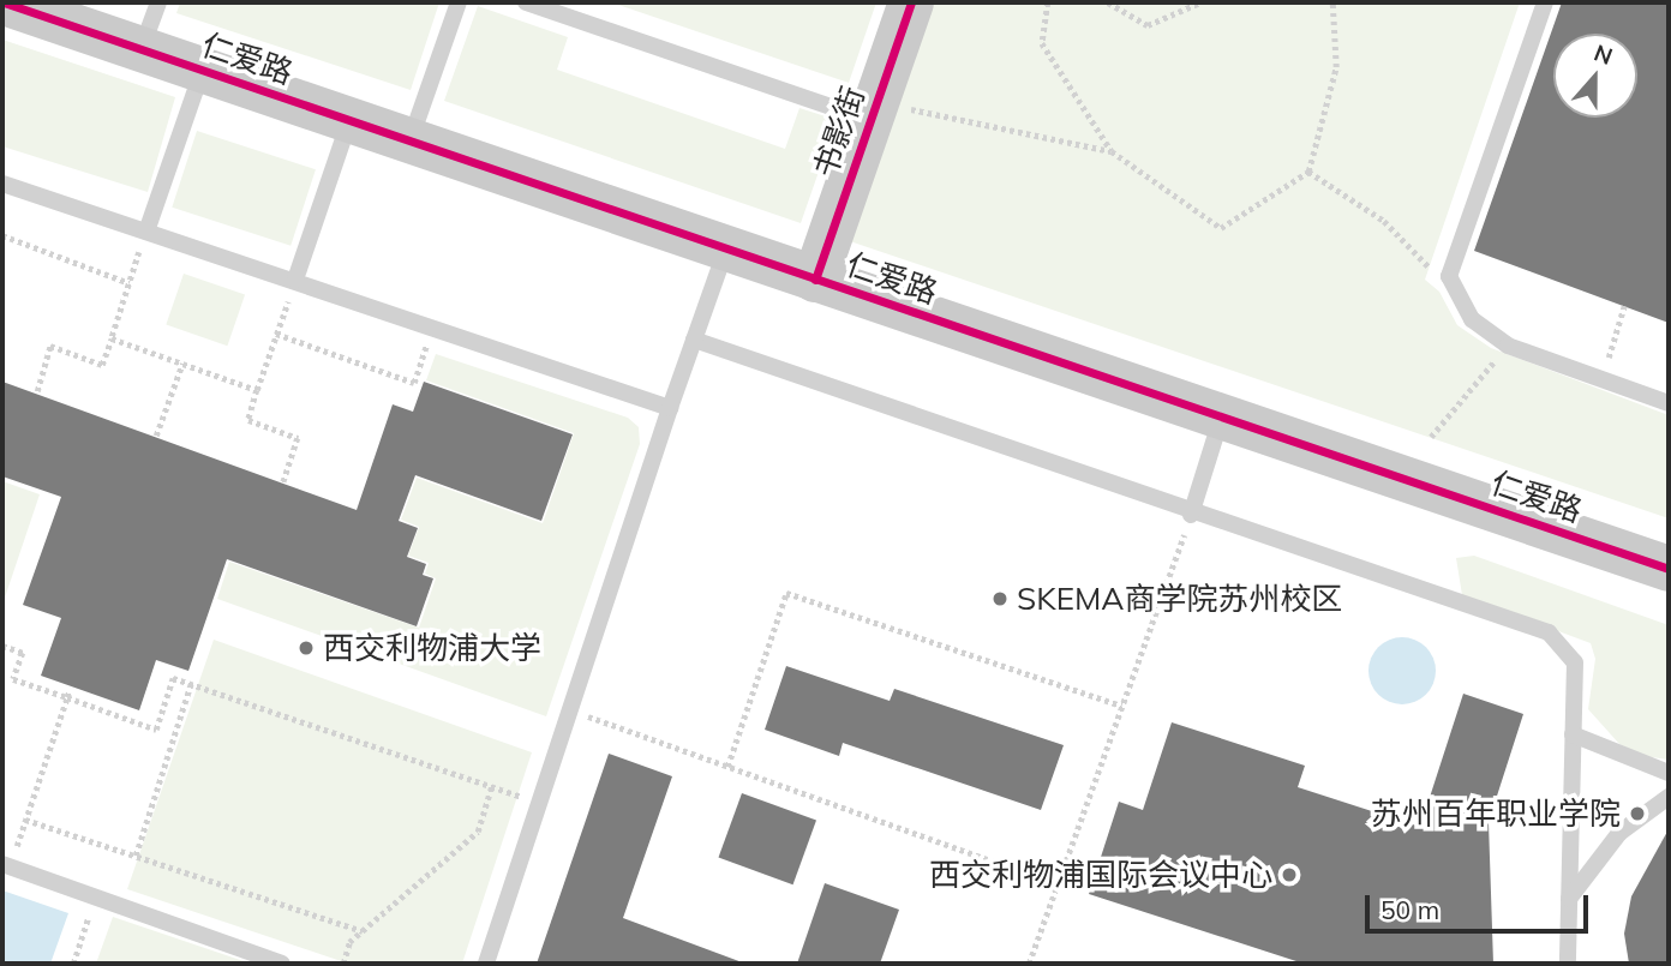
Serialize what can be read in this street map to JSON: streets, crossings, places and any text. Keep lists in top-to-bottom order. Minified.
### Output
{"streets":{"main road":["仁爱路","书影街"]},"crossings":[["仁爱路","书影街"]],"places":["SKEMA商学院苏州校区","西交利物浦大学","苏州百年职业学院","西交利物浦国际会议中心"],"scale_bar":"50 m","north":"top"}
